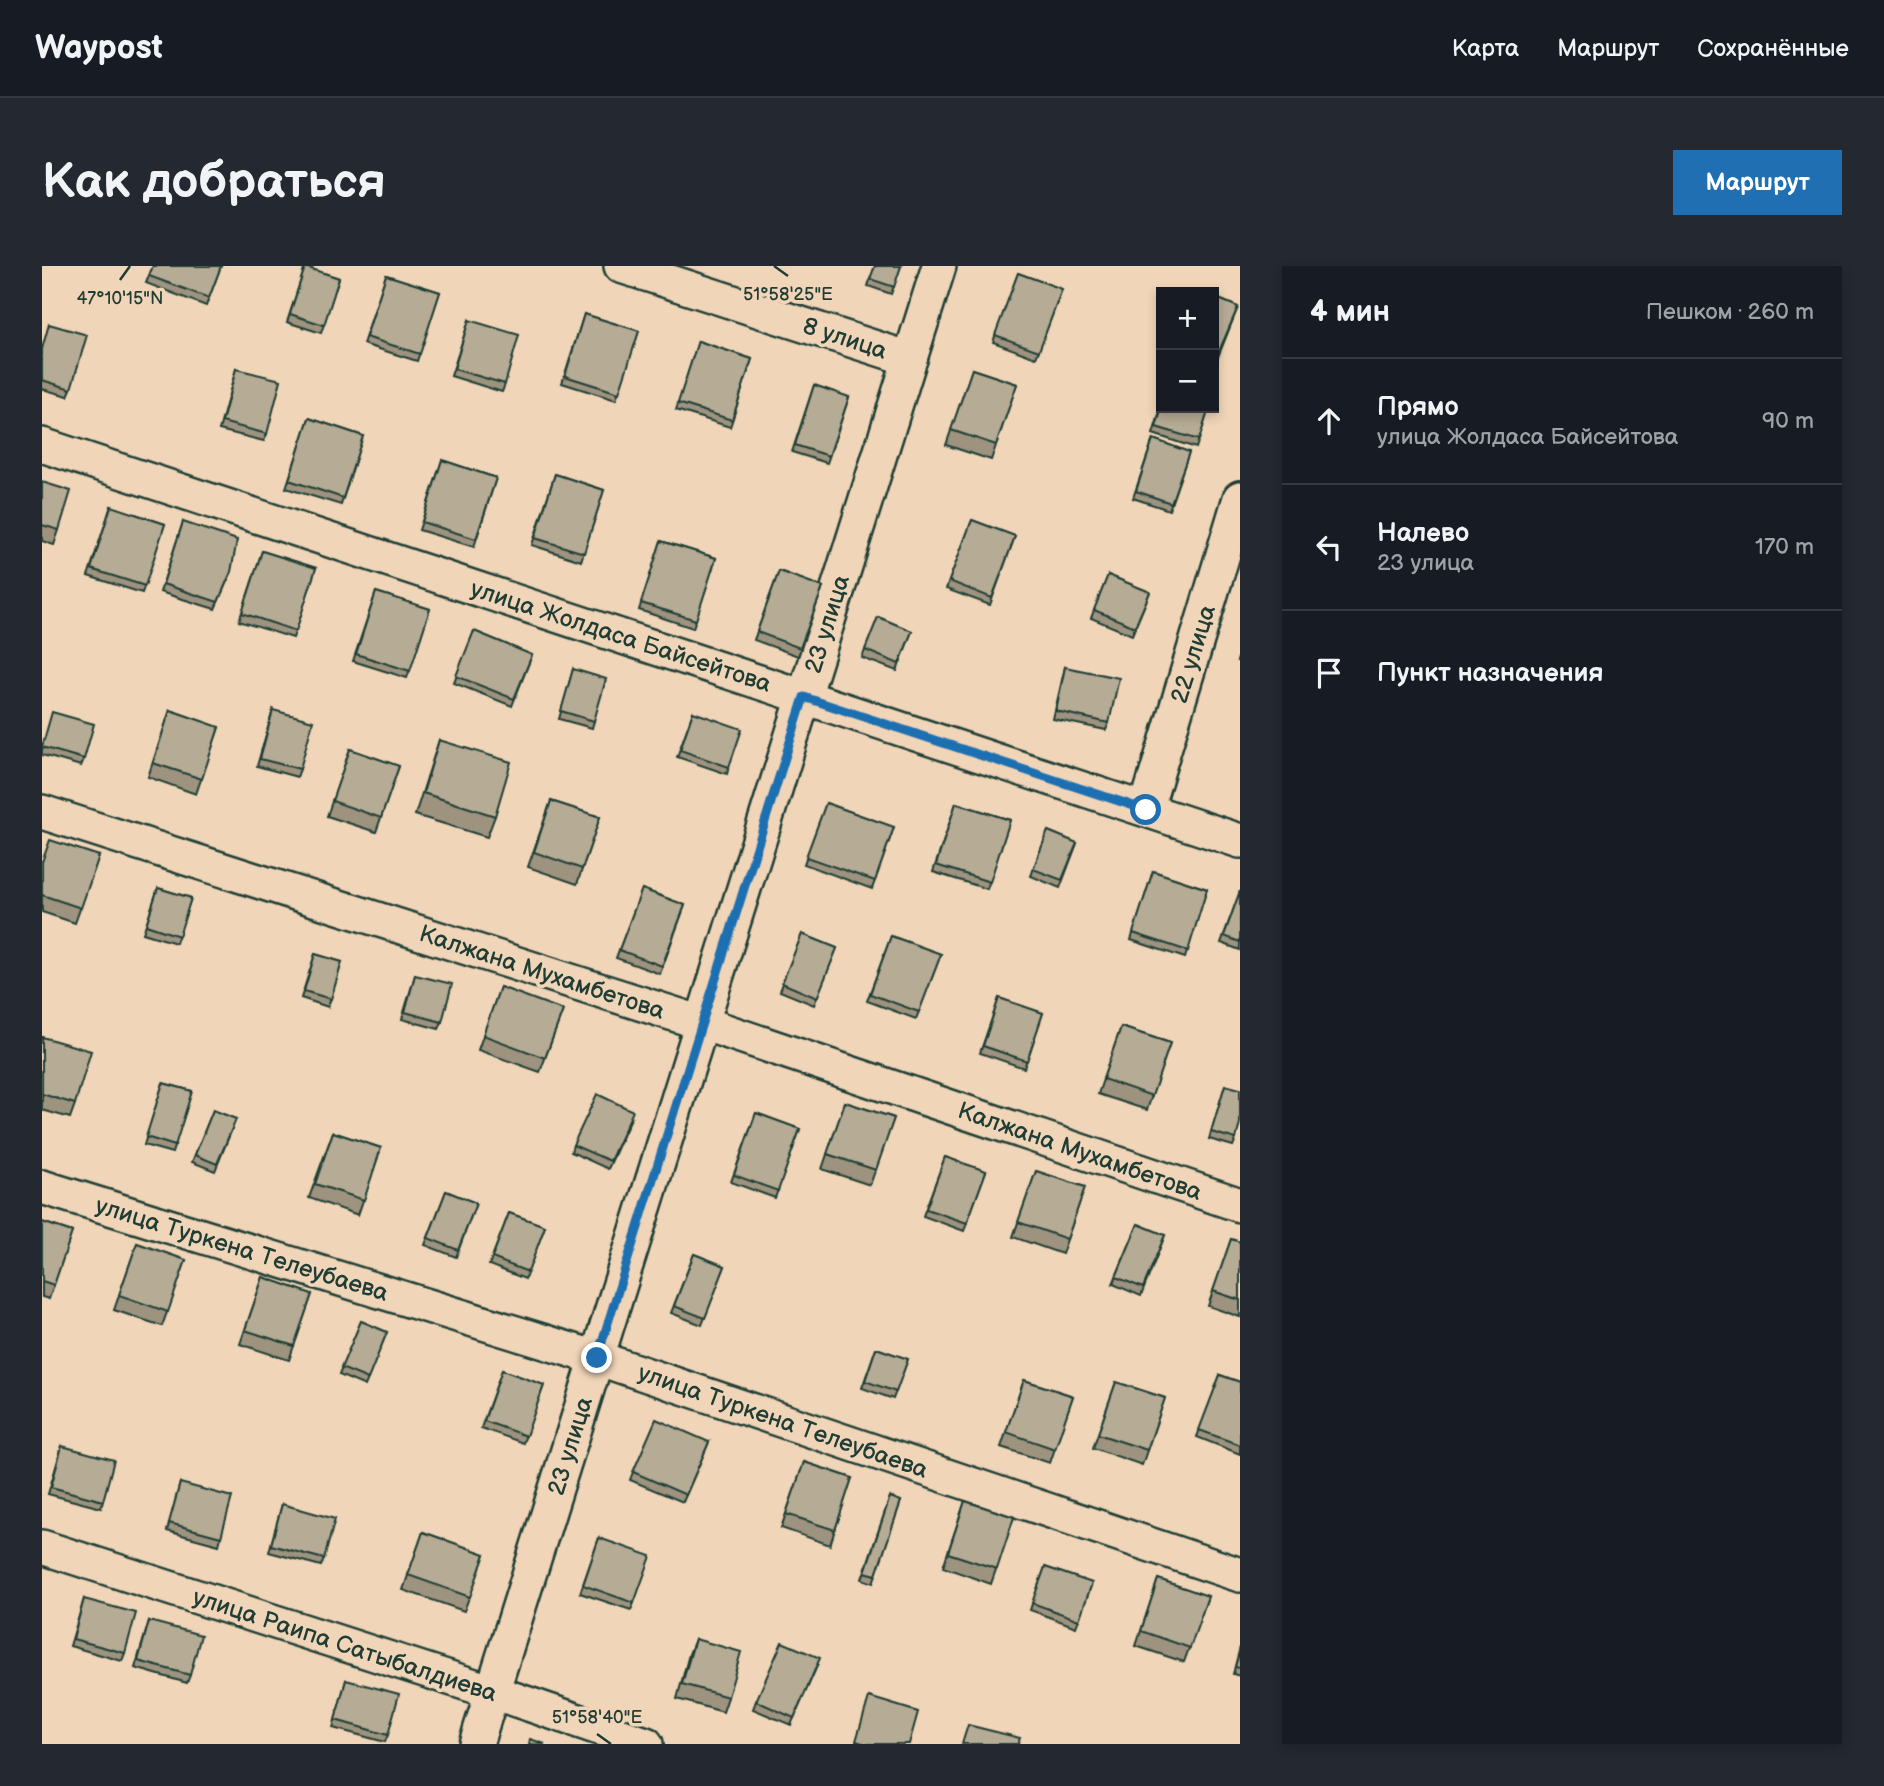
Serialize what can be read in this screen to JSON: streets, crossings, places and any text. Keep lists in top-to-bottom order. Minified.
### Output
{"streets":{"street":["8 улица","23 улица","улица Жолдаса Байсейтова","22 улица","Калжана Мухамбетова","улица Туркена Телеубаева","улица Раипа Сатыбалдиева"]},"crossings":[["8 улица","23 улица"],["23 улица","улица Жолдаса Байсейтова"],["23 улица","Калжана Мухамбетова"],["23 улица","улица Туркена Телеубаева"],["23 улица","улица Раипа Сатыбалдиева"],["улица Жолдаса Байсейтова","22 улица"]],"page":{"header":"Waypost","nav":["Карта","Маршрут","Сохранённые"],"buttons":"Маршрут","title":"Как добраться","heading":["4 мин","Пешком · 260 m"],"map_buttons":["+","−"],"list":[["Прямо","улица Жолдаса Байсейтова","90 m"],["Налево","23 улица","170 m"],"Пункт назначения"]},"coordinates":["51°58'25\"E","47°10'15\"N","51°58'40\"E"]}
